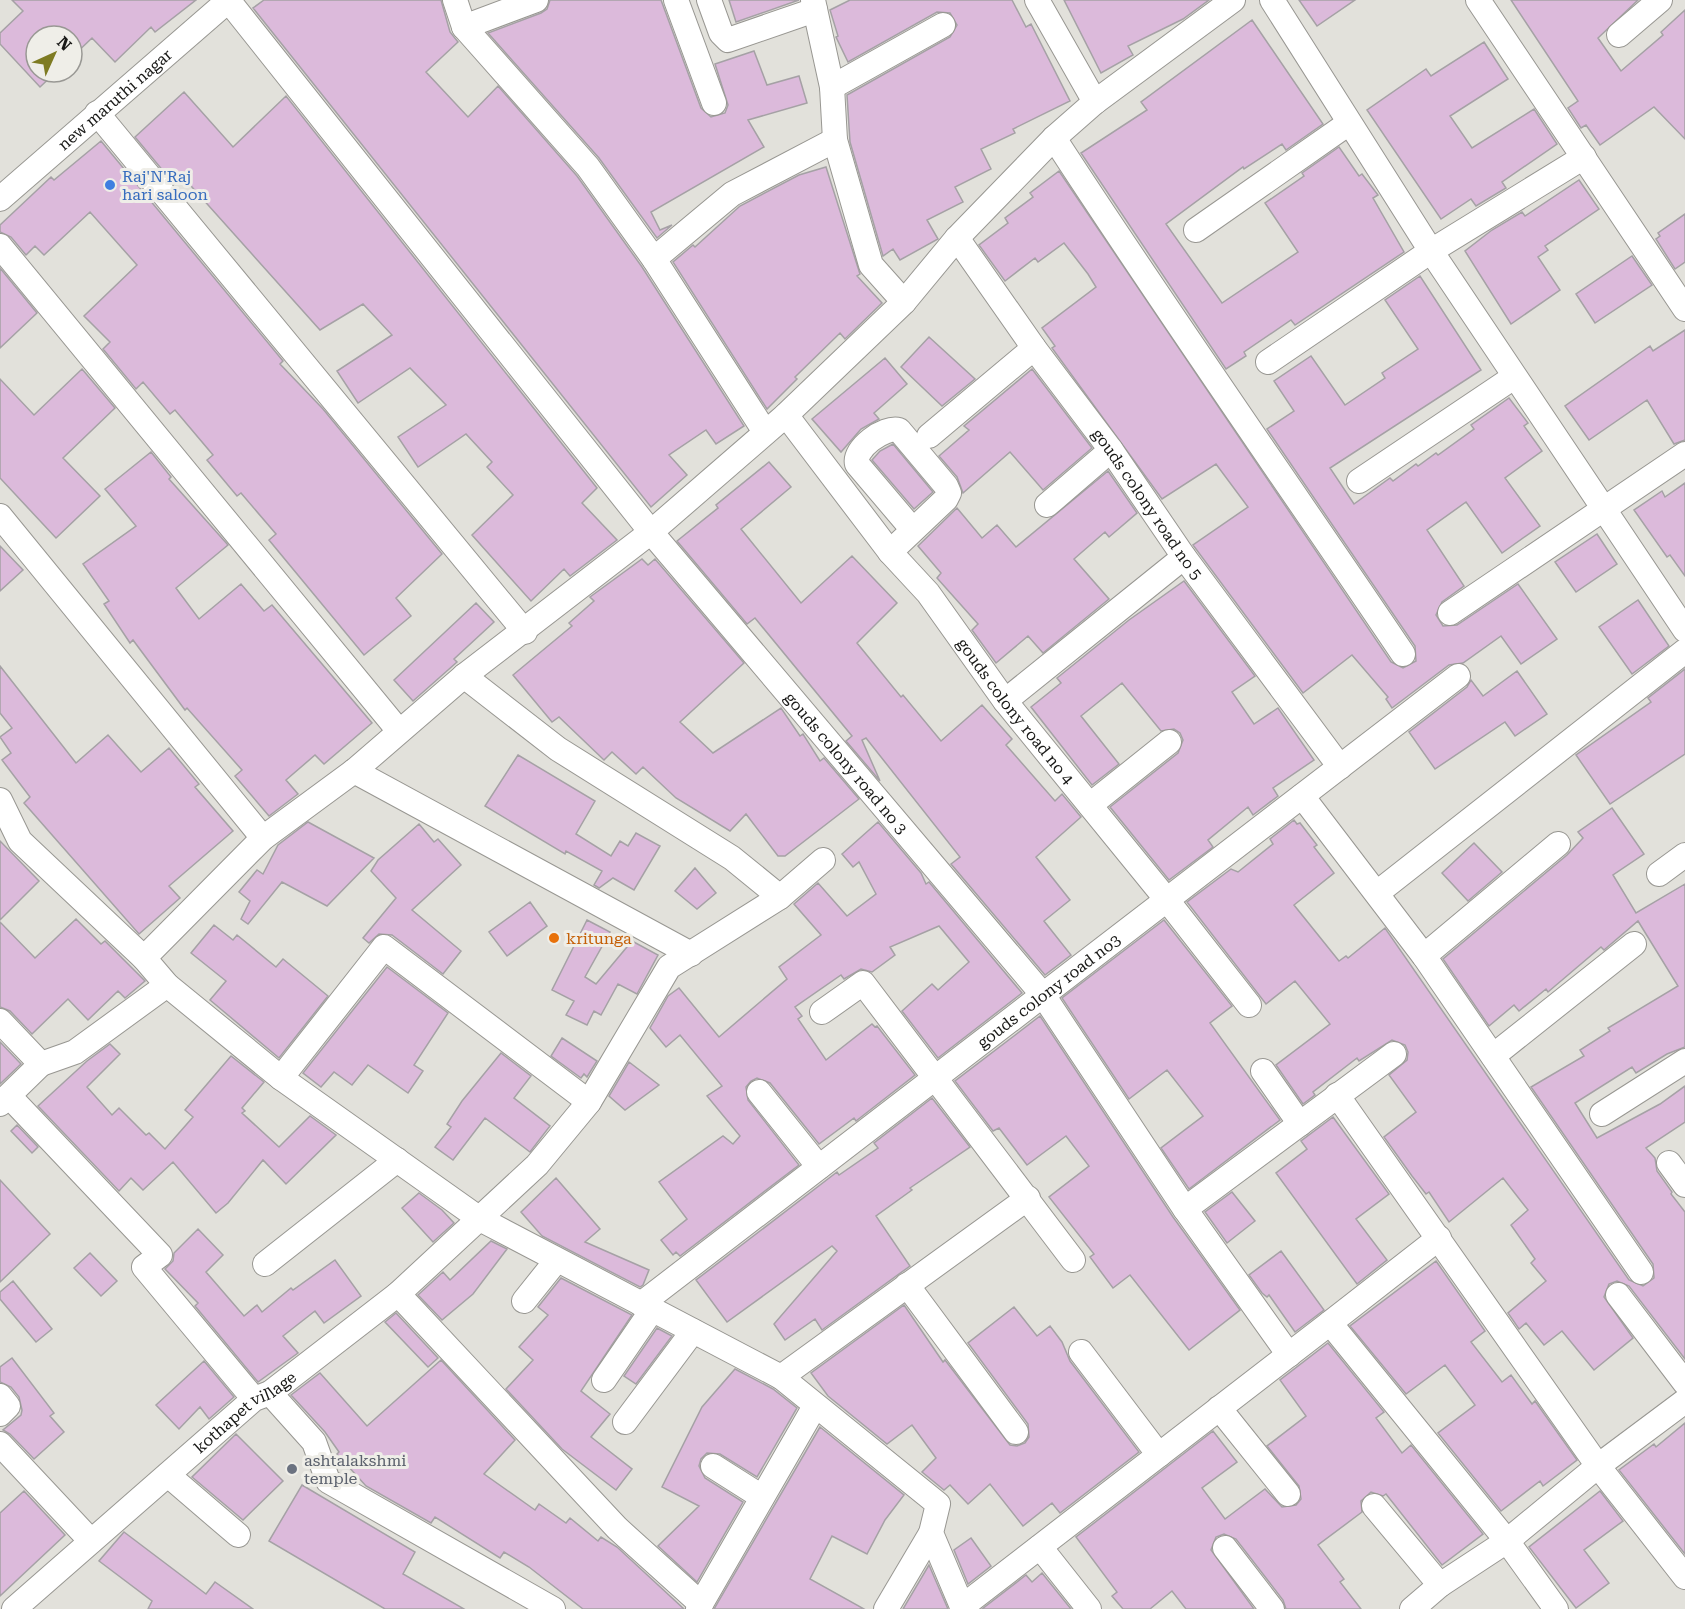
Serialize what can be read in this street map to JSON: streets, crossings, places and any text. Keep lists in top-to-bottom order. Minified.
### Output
{"streets":{"street":["new maruthi nagar","gouds colony road no 5","gouds colony road no 4","gouds colony road no 3","gouds colony road no3","kothapet village"]},"crossings":[["new maruthi nagar","gouds colony road no 3"],["gouds colony road no 5","gouds colony road no3"],["gouds colony road no 4","gouds colony road no3"],["gouds colony road no 3","gouds colony road no3"]],"places":["Raj'N'Raj hari saloon","kritunga","ashtalakshmi temple"],"north":"top right"}
